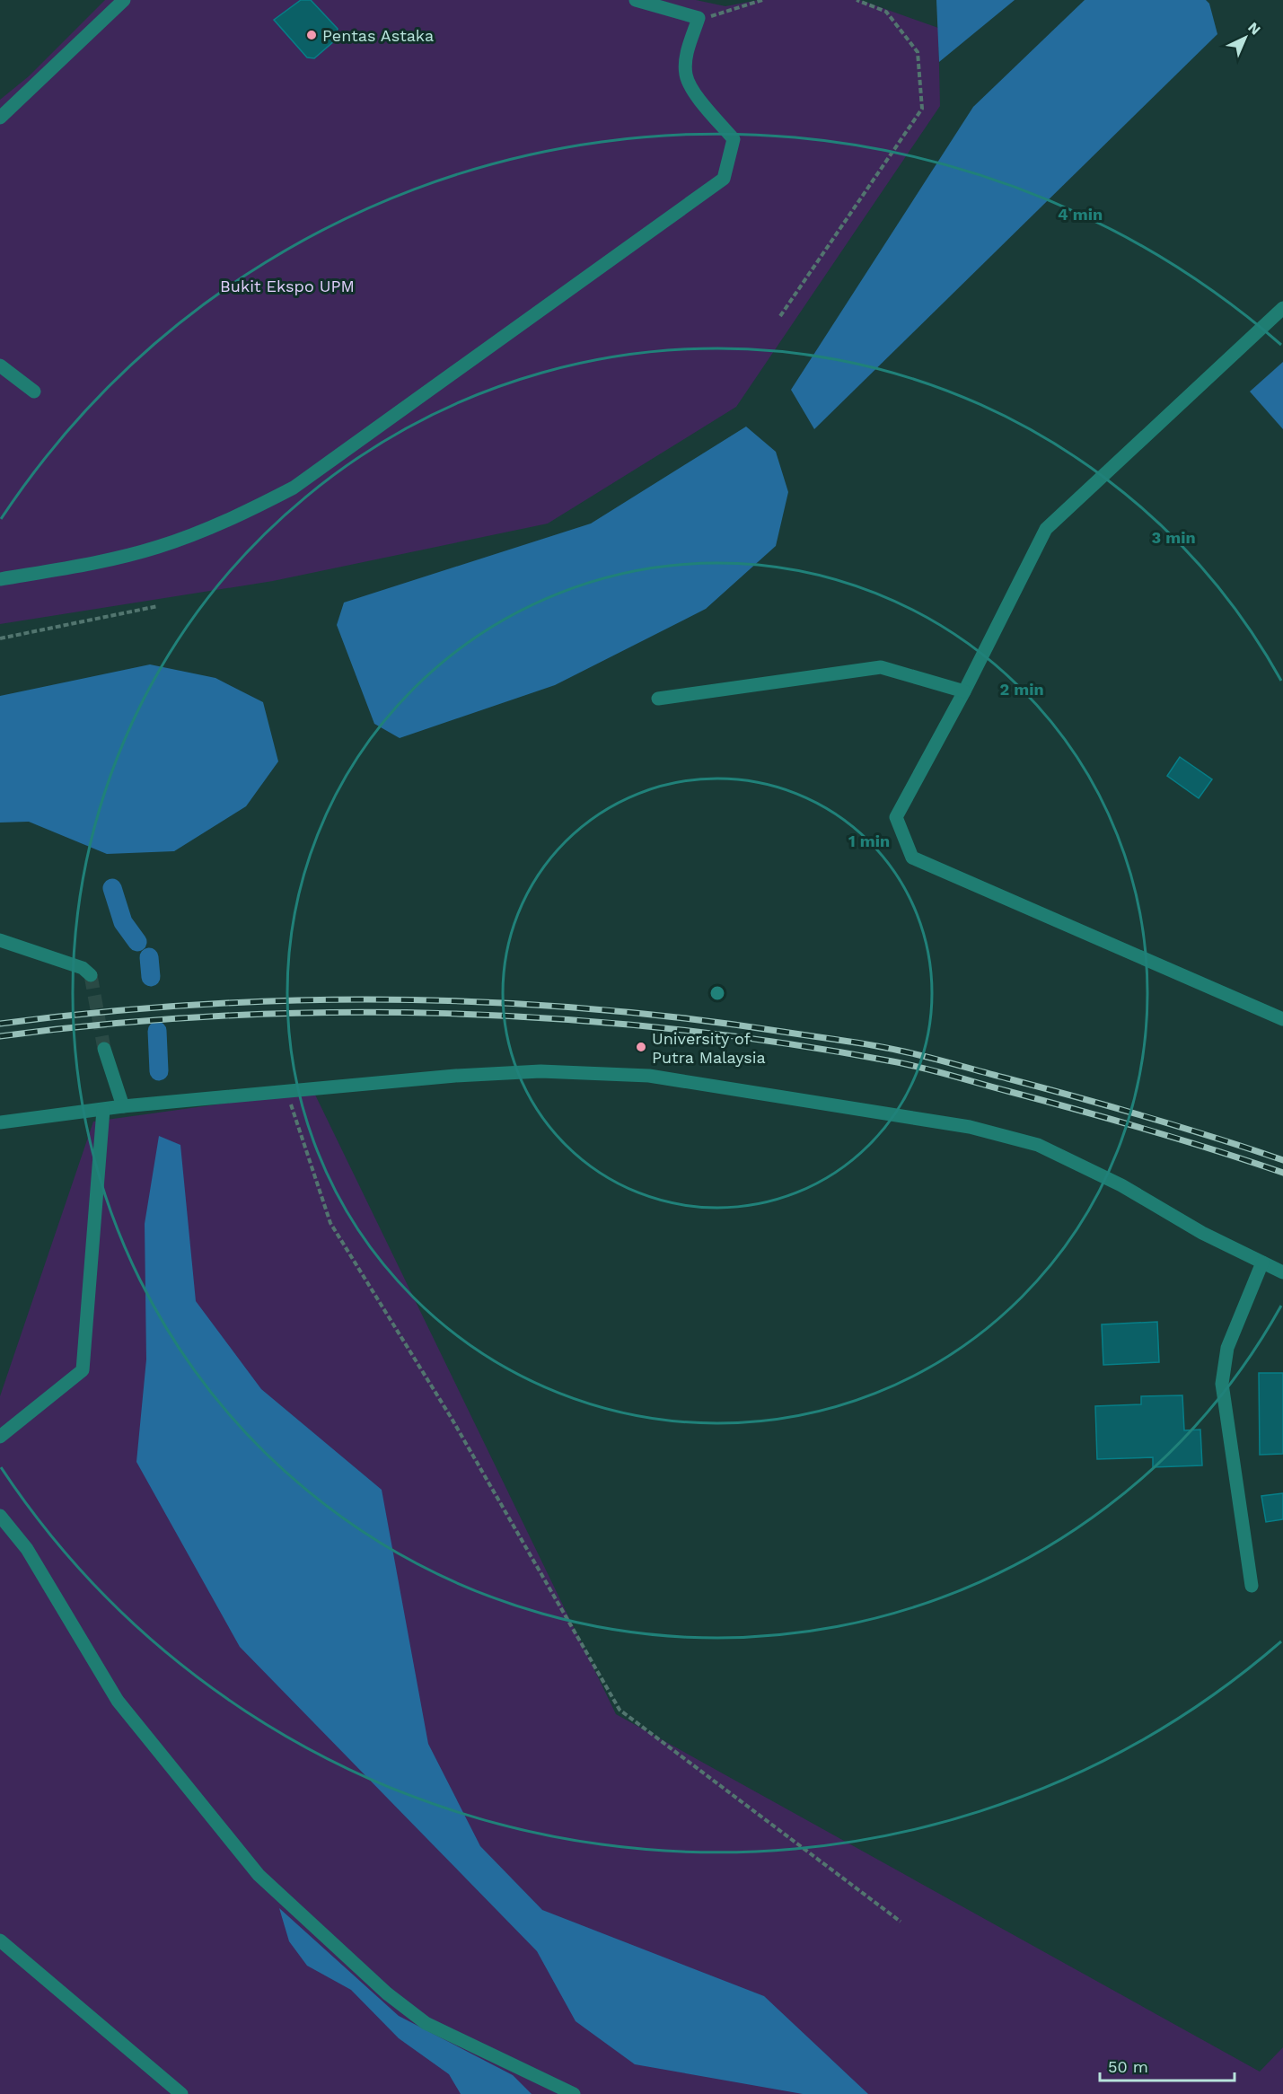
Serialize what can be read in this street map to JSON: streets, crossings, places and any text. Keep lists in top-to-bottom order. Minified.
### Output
{"parks":["Bukit Ekspo UPM"],"places":["Pentas Astaka","University of Putra Malaysia"],"scale_bar":"50 m","north":"top right","rings":["4 min","3 min","2 min","1 min"]}
